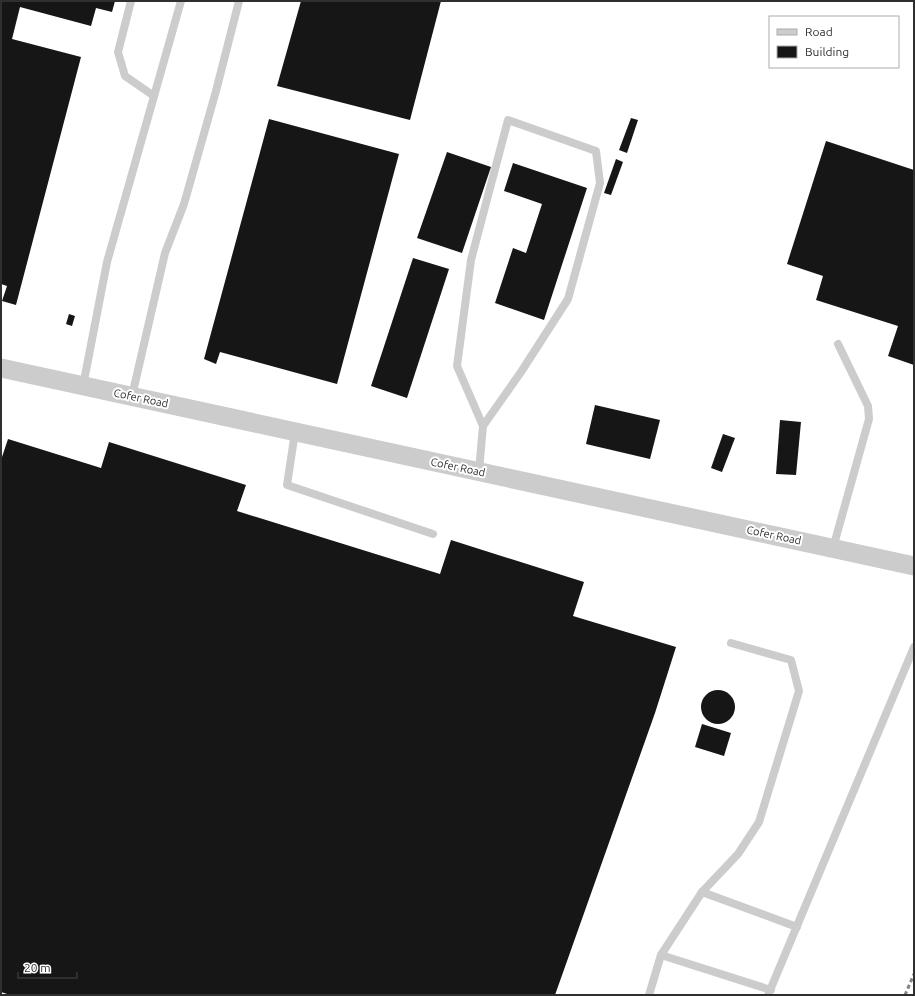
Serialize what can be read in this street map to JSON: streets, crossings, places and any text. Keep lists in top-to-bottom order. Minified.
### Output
{"streets":{"street":["Cofer Road"]},"legend":["Road","Building"],"scale_bar":"20 m"}
